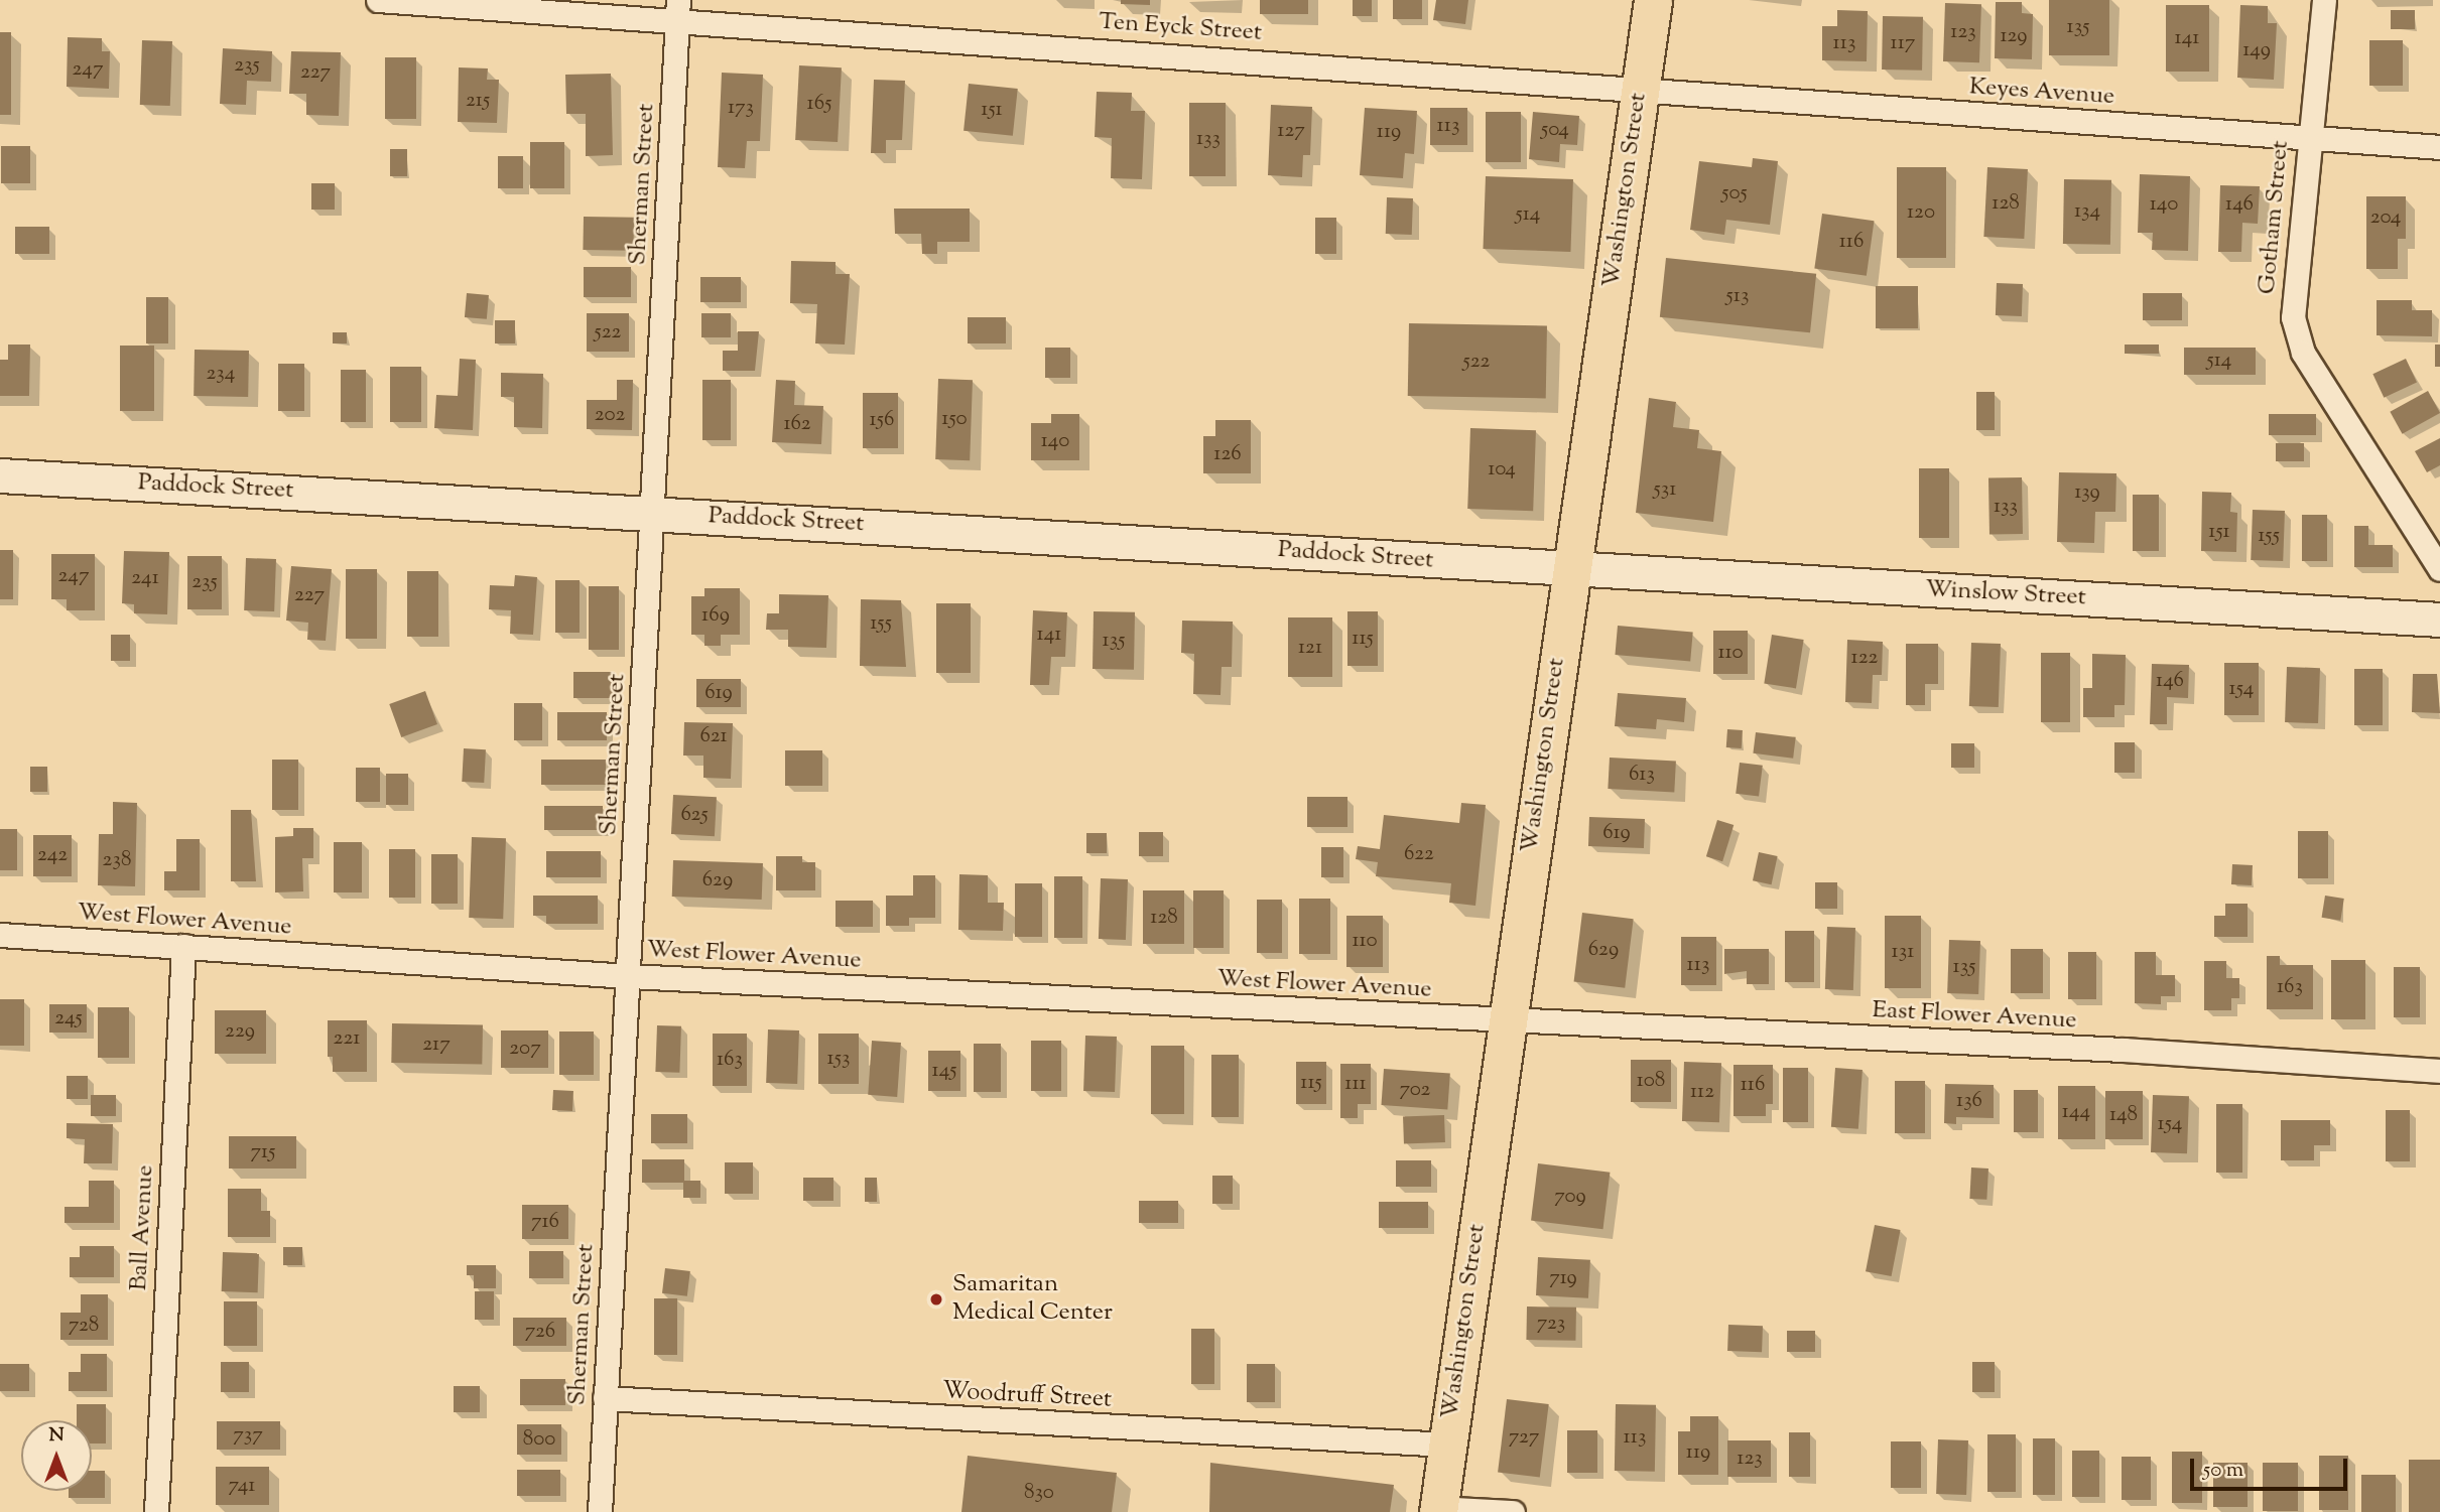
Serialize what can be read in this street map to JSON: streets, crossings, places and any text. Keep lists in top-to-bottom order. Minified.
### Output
{"streets":{"main road":["Washington Street","Paddock Street","Winslow Street"],"street":["Ten Eyck Street","Keyes Avenue","Sherman Street","Gotham Street","West Flower Avenue","East Flower Avenue","Ball Avenue","Woodruff Street"]},"crossings":[["Ten Eyck Street","Keyes Avenue"],["Ten Eyck Street","Sherman Street"],["Ten Eyck Street","Washington Street"],["Keyes Avenue","Washington Street"],["Keyes Avenue","Gotham Street"],["Sherman Street","Paddock Street"],["Sherman Street","West Flower Avenue"],["Sherman Street","Woodruff Street"],["Washington Street","Paddock Street"],["Washington Street","Winslow Street"],["Washington Street","West Flower Avenue"],["Washington Street","East Flower Avenue"],["Washington Street","Woodruff Street"],["Paddock Street","Winslow Street"],["West Flower Avenue","East Flower Avenue"],["West Flower Avenue","Ball Avenue"]],"places":["Samaritan Medical Center"],"house_numbers":["135","123","129","141","113","117","149","235","247","227","215","165","173","151","113","504","127","119","133","505","128","140","146","134","120","514","204","116","513","522","514","522","234","202","150","156","162","140","126","104","531","139","133","151","155","247","241","235","227","169","155","141","115","135","121","110","122","146","154","619","621","613","625","619","622","242","238","629","128","110","629","131","113","135","163","245","229","221","217","207","153","163","145","108","115","111","116","702","112","136","144","148","154","715","709","716","719","723","728","726","737","727","113","800","119","123","741","830"],"scale_bar":"50 m","north":"top"}
